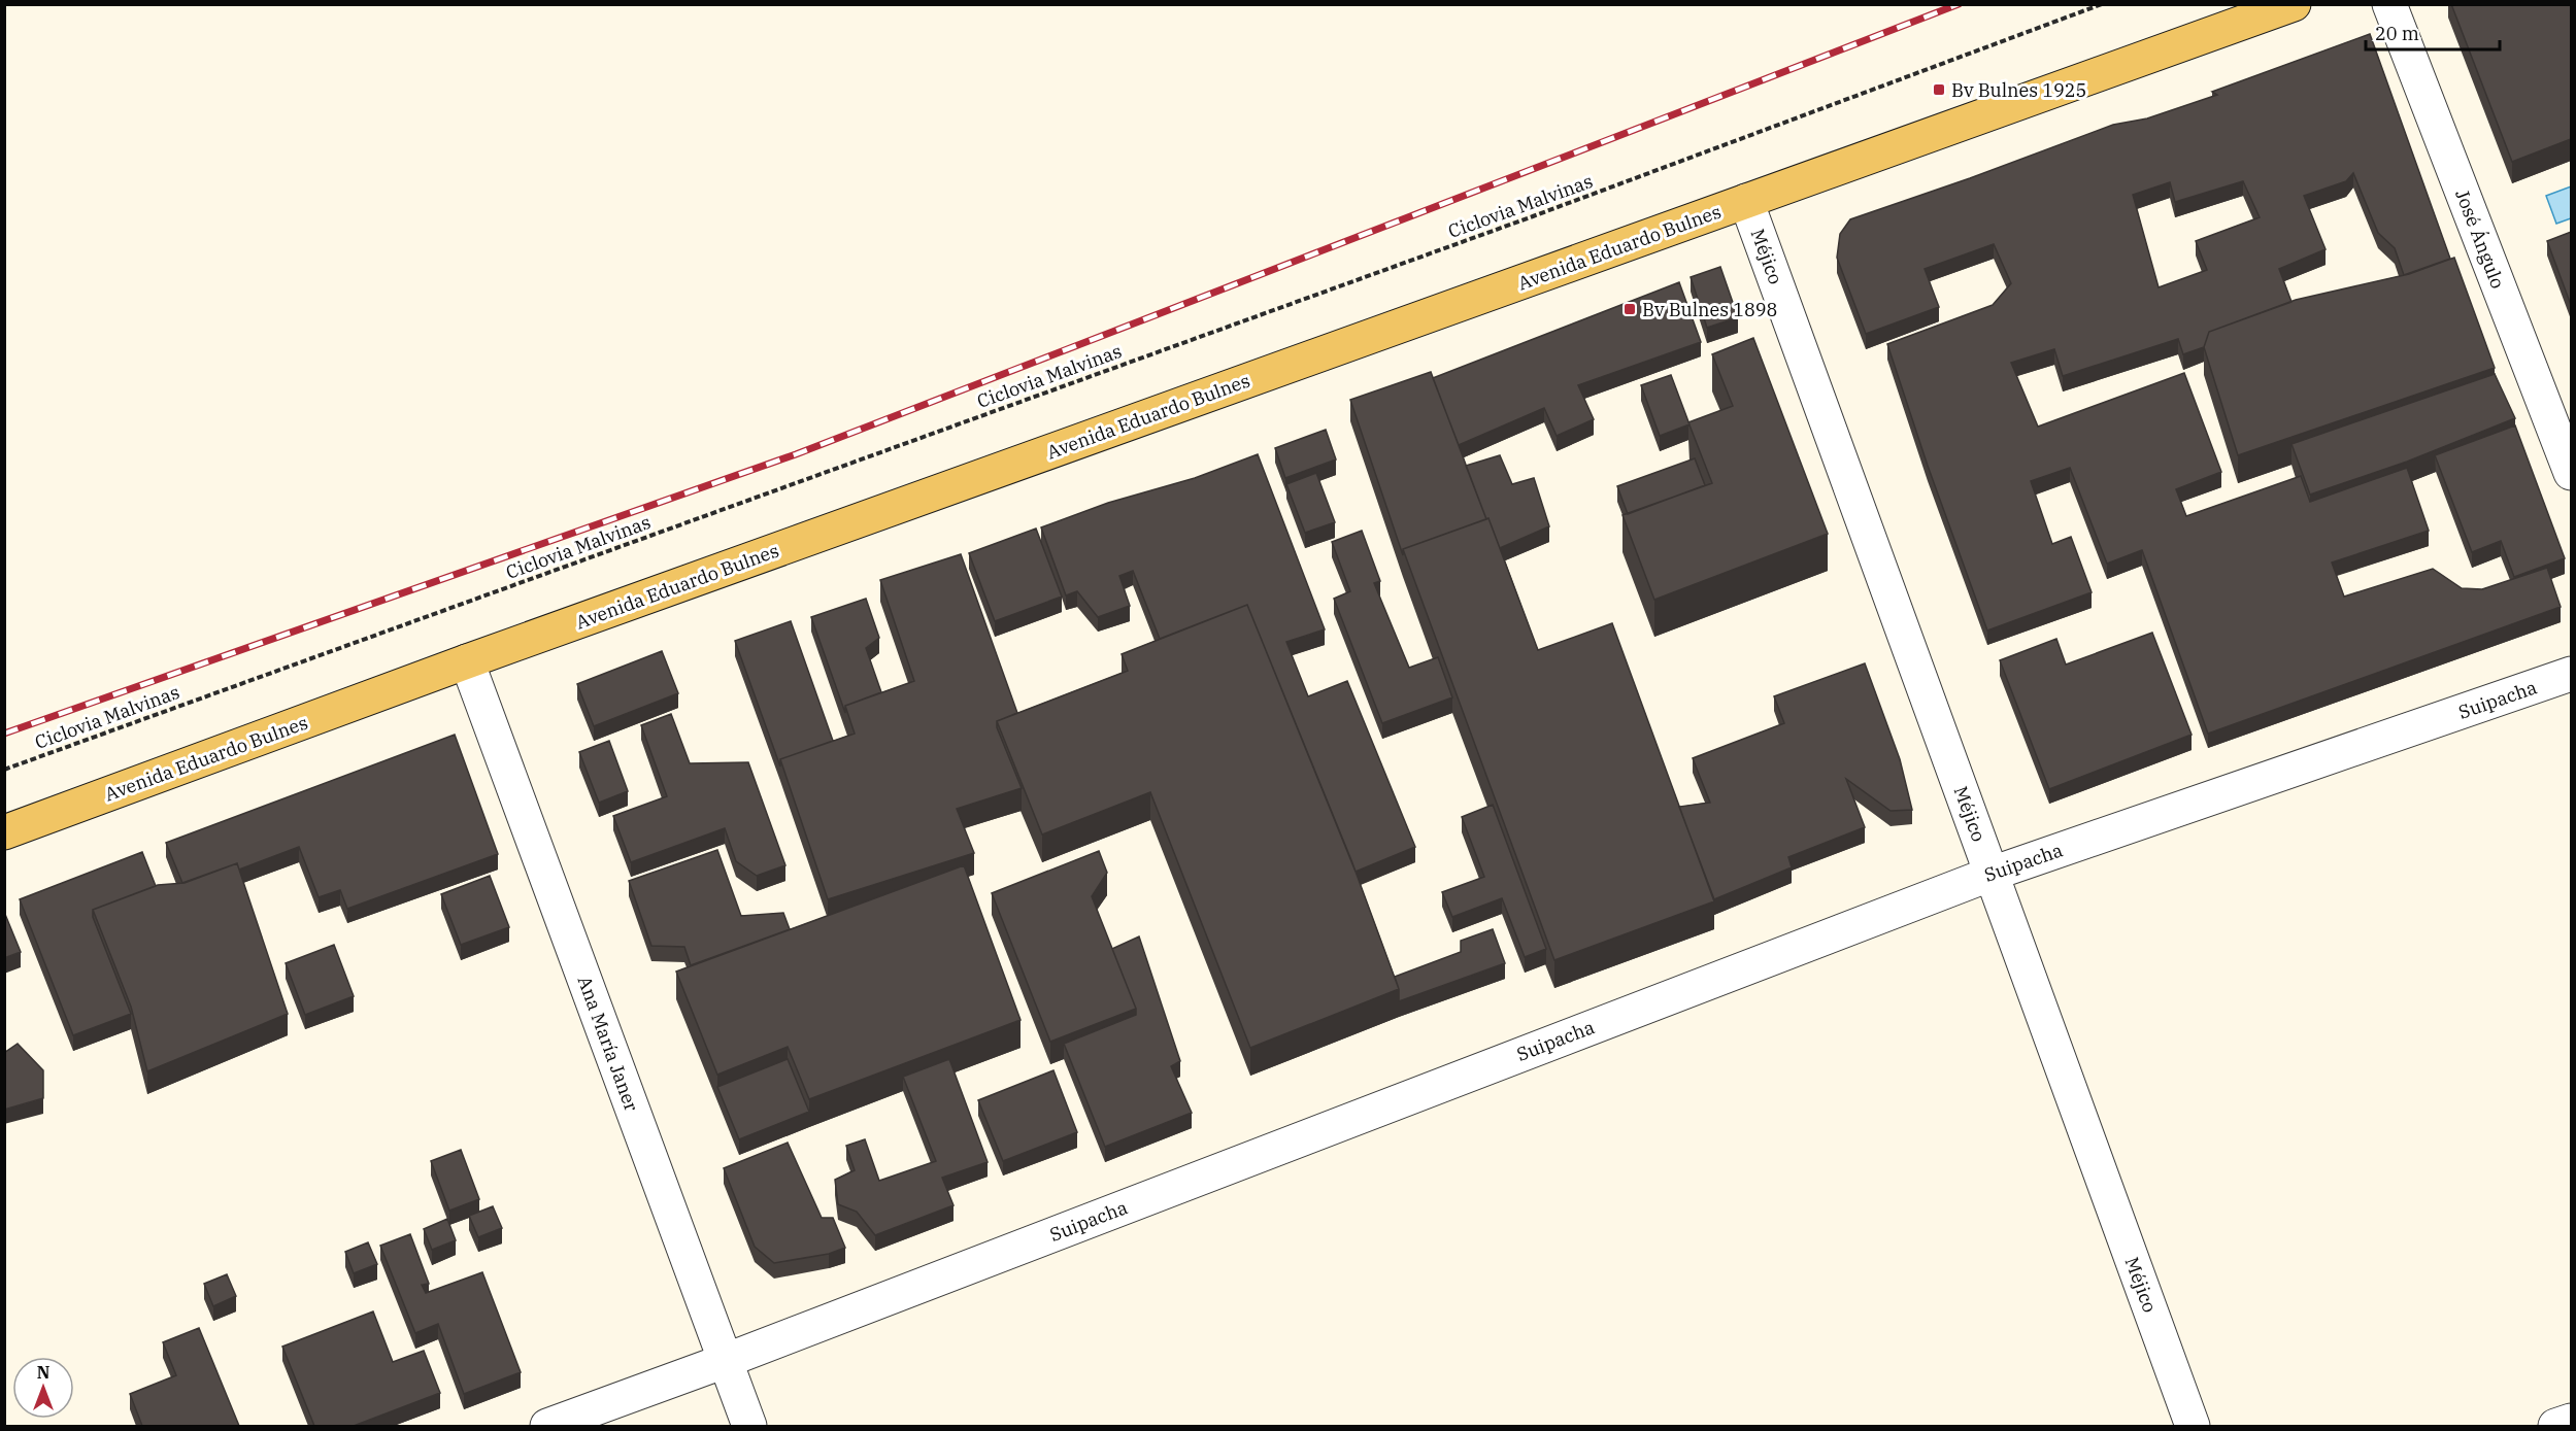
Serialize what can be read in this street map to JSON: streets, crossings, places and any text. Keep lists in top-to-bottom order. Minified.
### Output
{"streets":{"main road":["Avenida Eduardo Bulnes"],"street":["José Ángulo","Méjico","Suipacha","Ana María Janer"],"path":["Ciclovia Malvinas"]},"crossings":[["Avenida Eduardo Bulnes","Méjico"],["Avenida Eduardo Bulnes","Ana María Janer"],["Méjico","Suipacha"],["Suipacha","Ana María Janer"]],"places":{"transit":["Bv Bulnes 1925","Bv Bulnes 1898"]},"scale_bar":"20 m","north":"top"}
